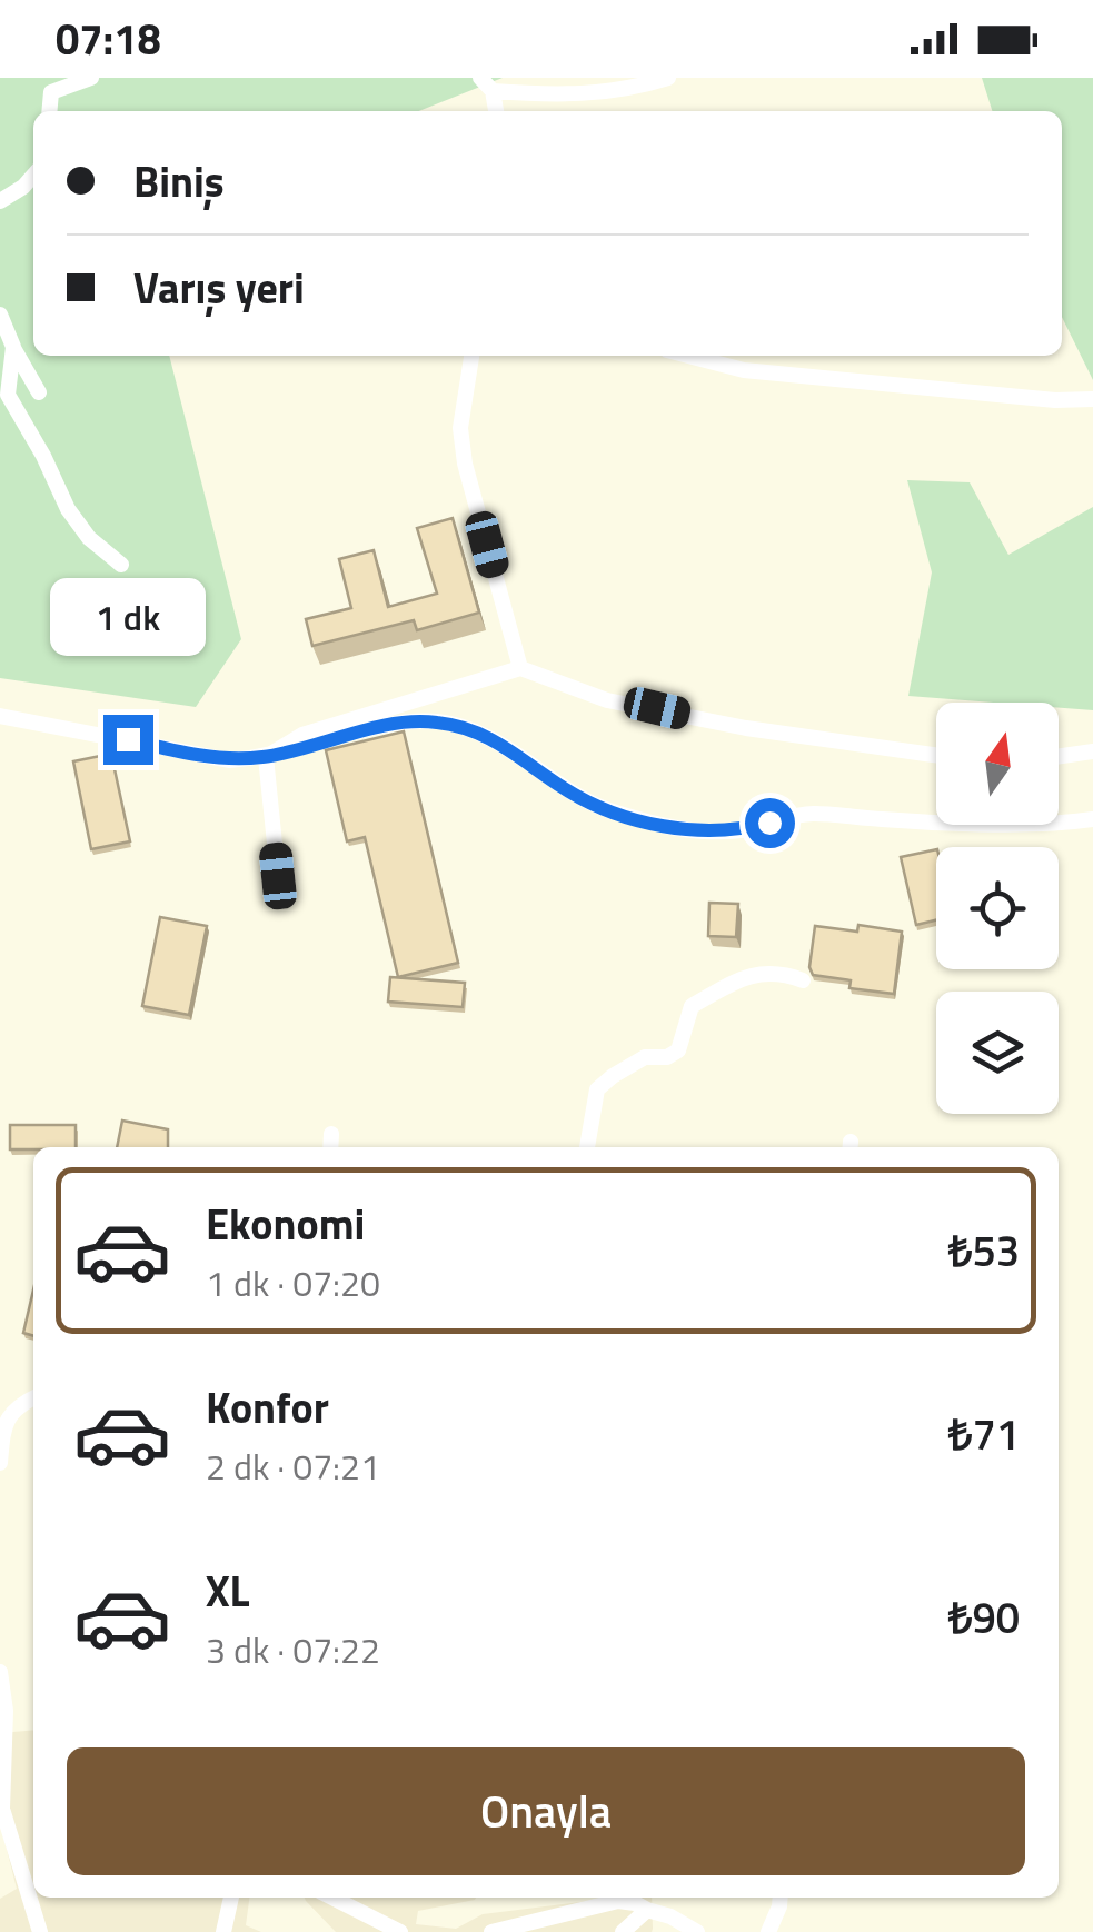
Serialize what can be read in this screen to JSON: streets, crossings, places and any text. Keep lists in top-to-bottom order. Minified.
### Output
{"north":"top","page":{"status":"07:18","banner":["Biniş","Varış yeri"],"bubble":"1 dk","list":[{"name":"Ekonomi","note":"1 dk · 07:20","value":"₺53"},{"name":"Konfor","note":"2 dk · 07:21","value":"₺71"},{"name":"XL","note":"3 dk · 07:22","value":"₺90"}],"buttons":"Onayla"}}
